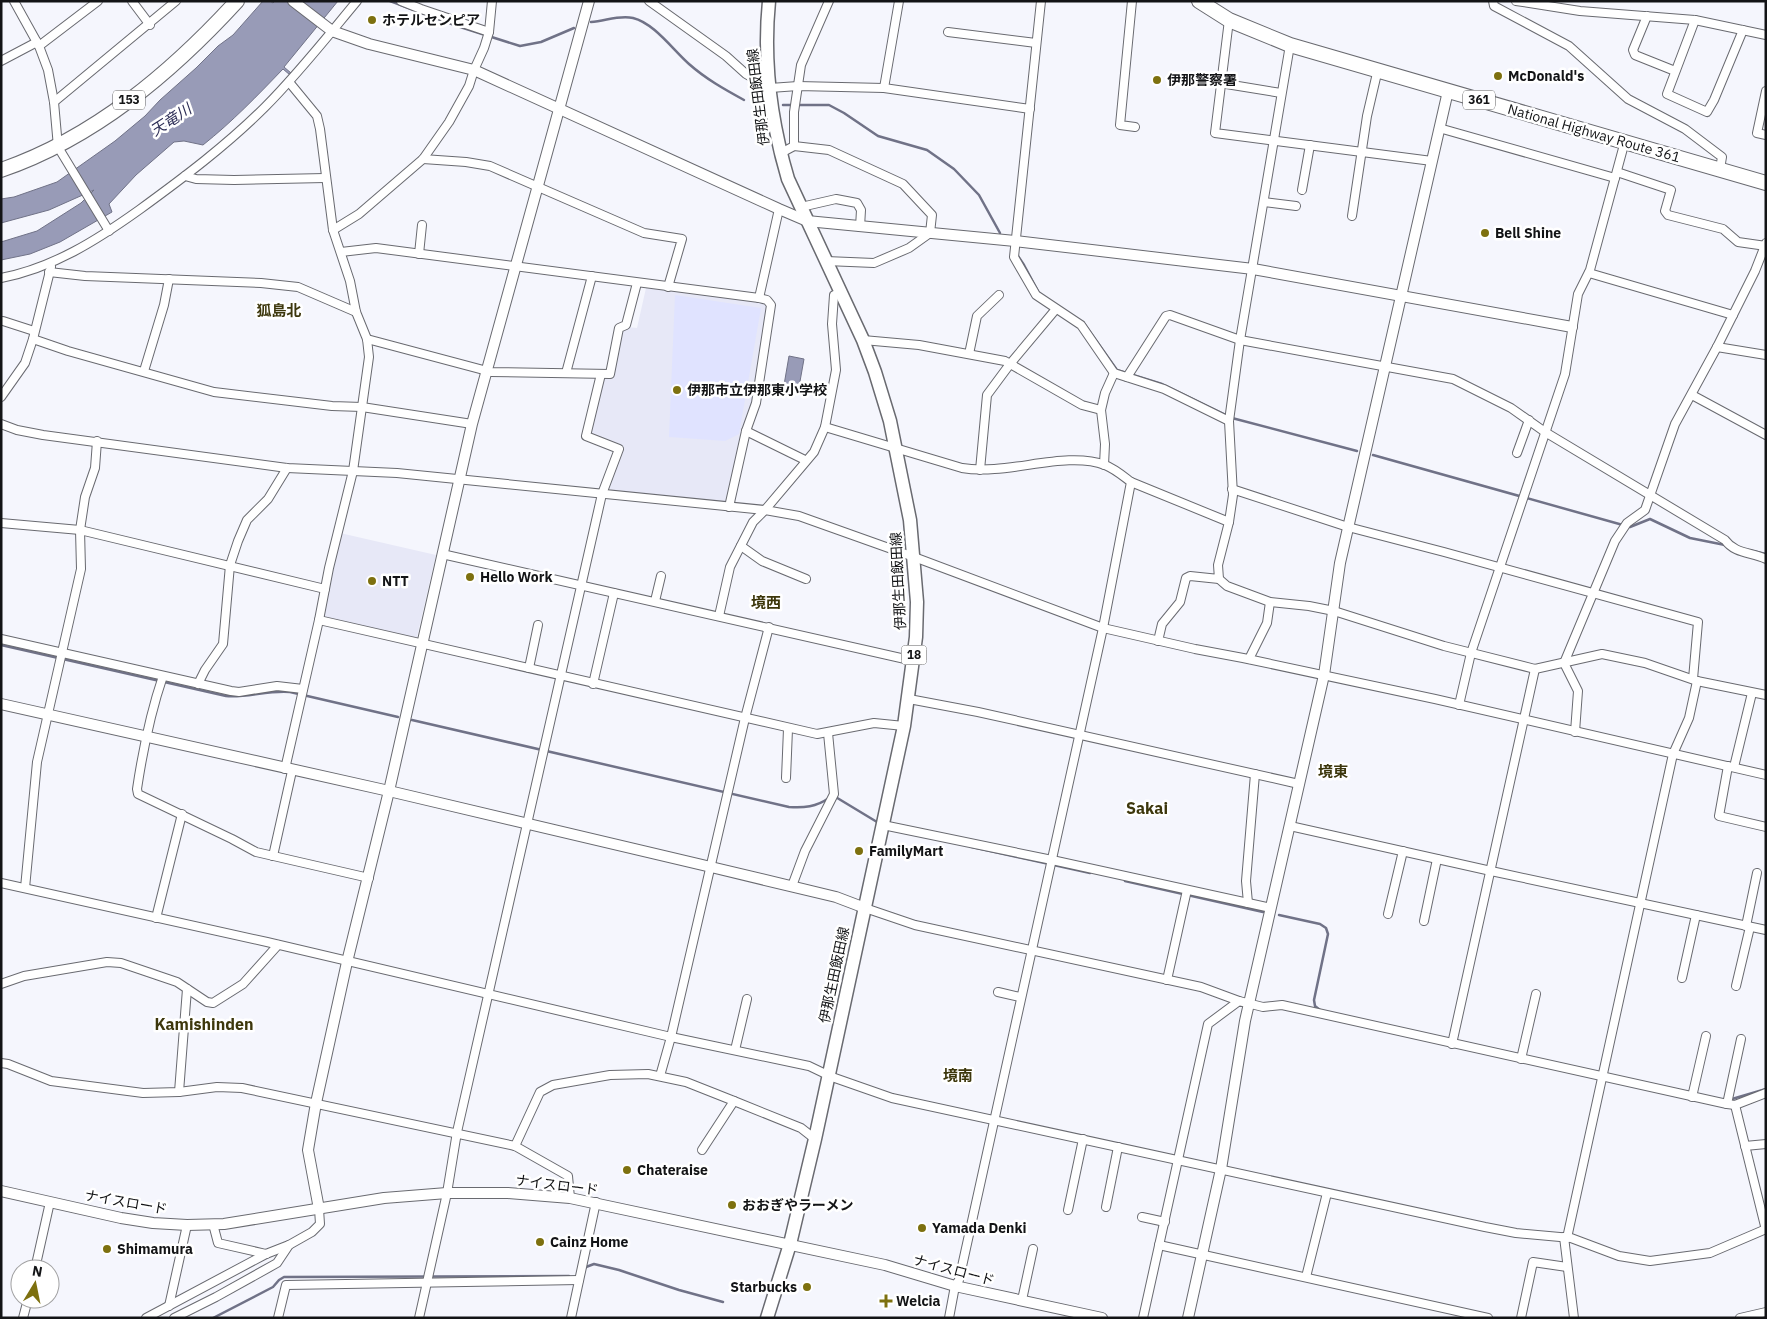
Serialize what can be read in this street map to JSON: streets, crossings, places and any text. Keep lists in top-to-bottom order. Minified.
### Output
{"streets":{"highway":["153","361","National Highway Route 361"],"main road":["伊那生田飯田線","18"],"street":["ナイスロード"]},"crossings":[["伊那生田飯田線","ナイスロード"]],"districts":["狐島北","境西","境東","Sakai","Kamishinden","境南"],"water":["天竜川"],"places":{"other":["ホテルセンピア","McDonald's","伊那警察署","Bell Shine","伊那市立伊那東小学校","Hello Work","NTT","FamilyMart","Chateraise","おおぎやラーメン","Yamada Denki","Cainz Home","Shimamura","Starbucks"],"health":["Welcia"]},"north":"top"}
